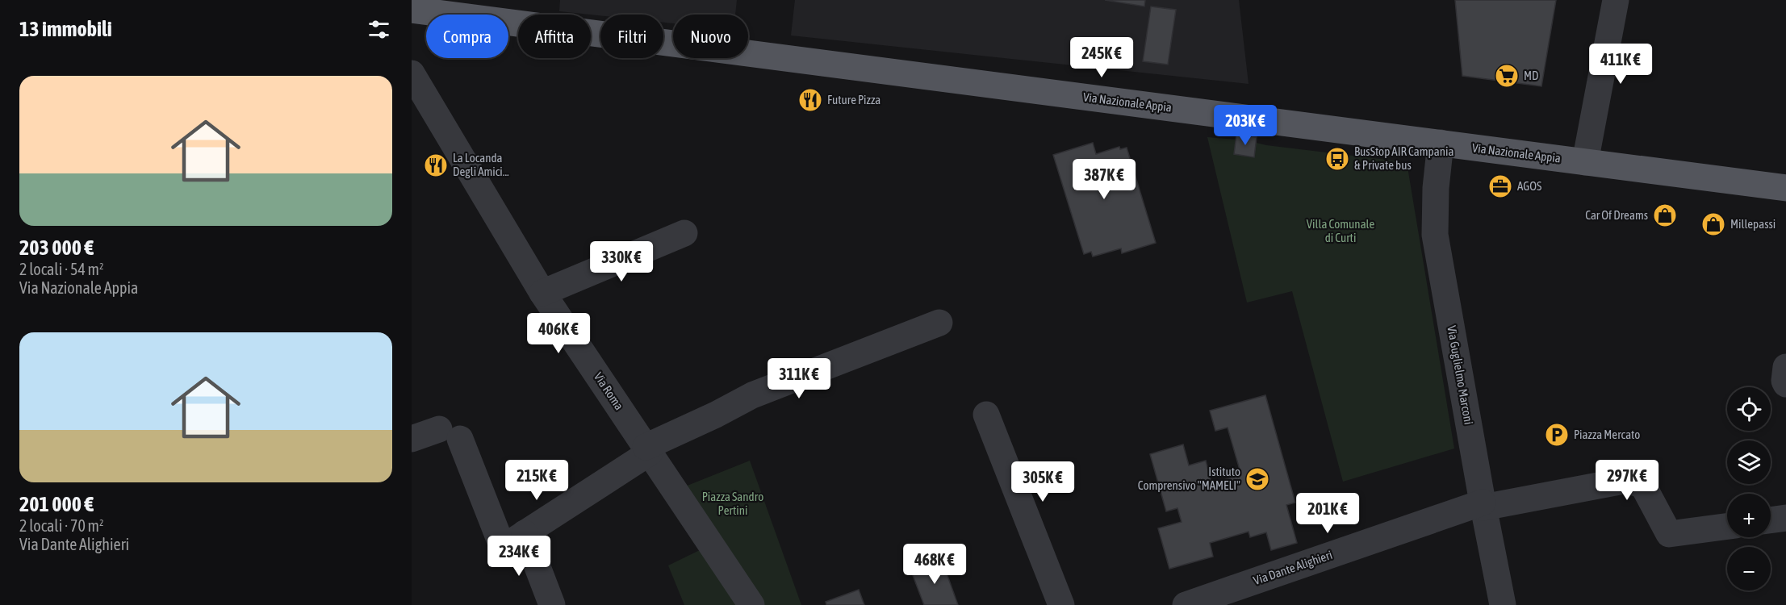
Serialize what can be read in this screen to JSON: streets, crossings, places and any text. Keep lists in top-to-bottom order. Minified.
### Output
{"streets":{"main road":["Via Nazionale Appia"],"street":["Via Guglielmo Marconi","Via Roma","Via Dante Alighieri"]},"crossings":[["Via Nazionale Appia","Via Guglielmo Marconi"],["Via Guglielmo Marconi","Via Dante Alighieri"]],"parks":["Villa Comunale di Curti","Piazza Sandro Pertini"],"places":{"supermarket":["MD"],"restaurant":["Future Pizza","La Locanda Degli Amici..."],"bus stop":["BusStop AIR Campania & Private bus"],"office":["AGOS"],"shop":["Car Of Dreams","Millepassi"],"parking":["Piazza Mercato"],"school or university":["Istituto Comprensivo \"MAMELI\""]},"page":{"heading":"13 immobili","chip":["Compra","Affitta","Filtri","Nuovo"],"price":["245K €","411K €","203K €","387K €","330K €","406K €","311K €","215K €","297K €","305K €","201K €","234K €","468K €"],"list":[{"name":"203 000 €","note":"2 locali · 54 m² · Via Nazionale Appia"},{"name":"201 000 €","note":"2 locali · 70 m² · Via Dante Alighieri"}],"map_buttons":["+","−"]}}
